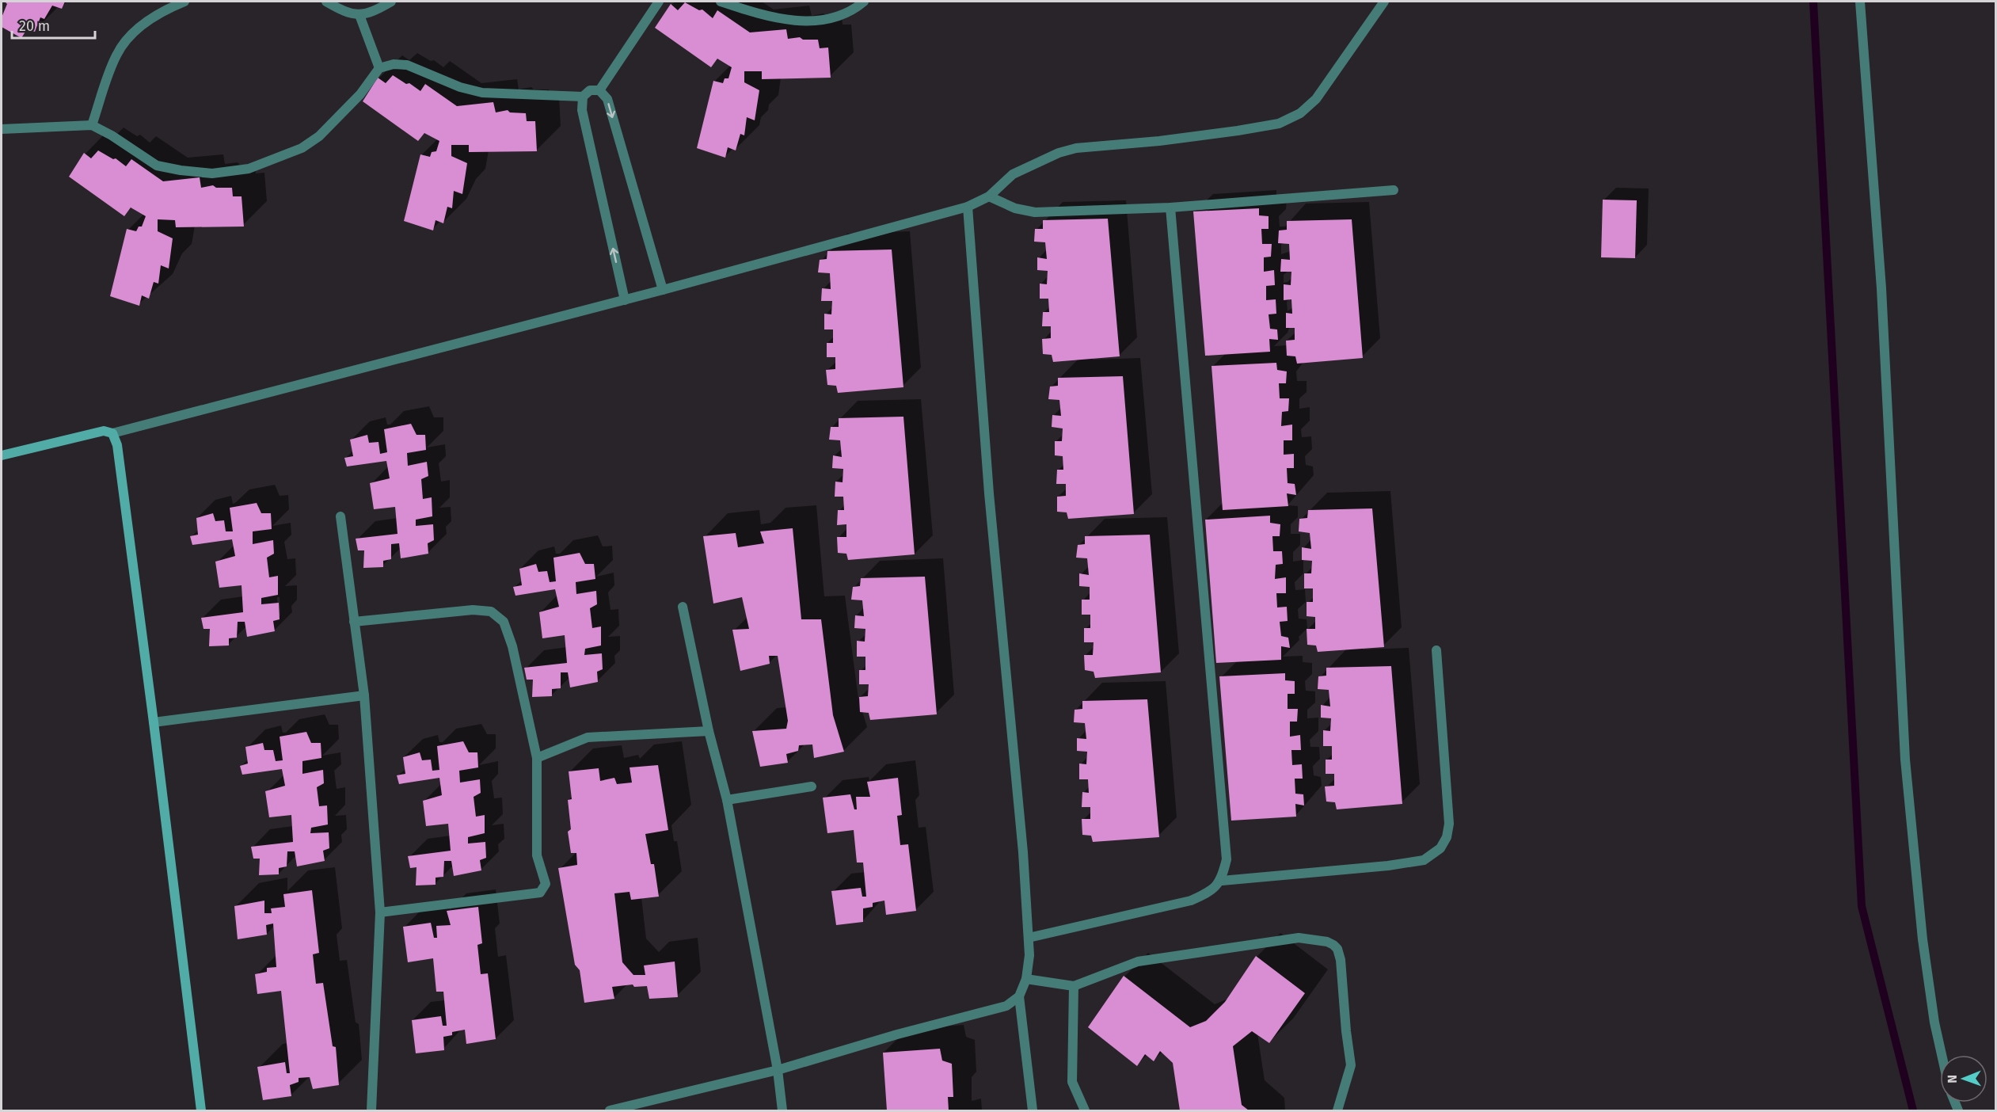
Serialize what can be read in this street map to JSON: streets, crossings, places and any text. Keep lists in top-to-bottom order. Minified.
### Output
{"scale_bar":"20 m","north":"left"}
